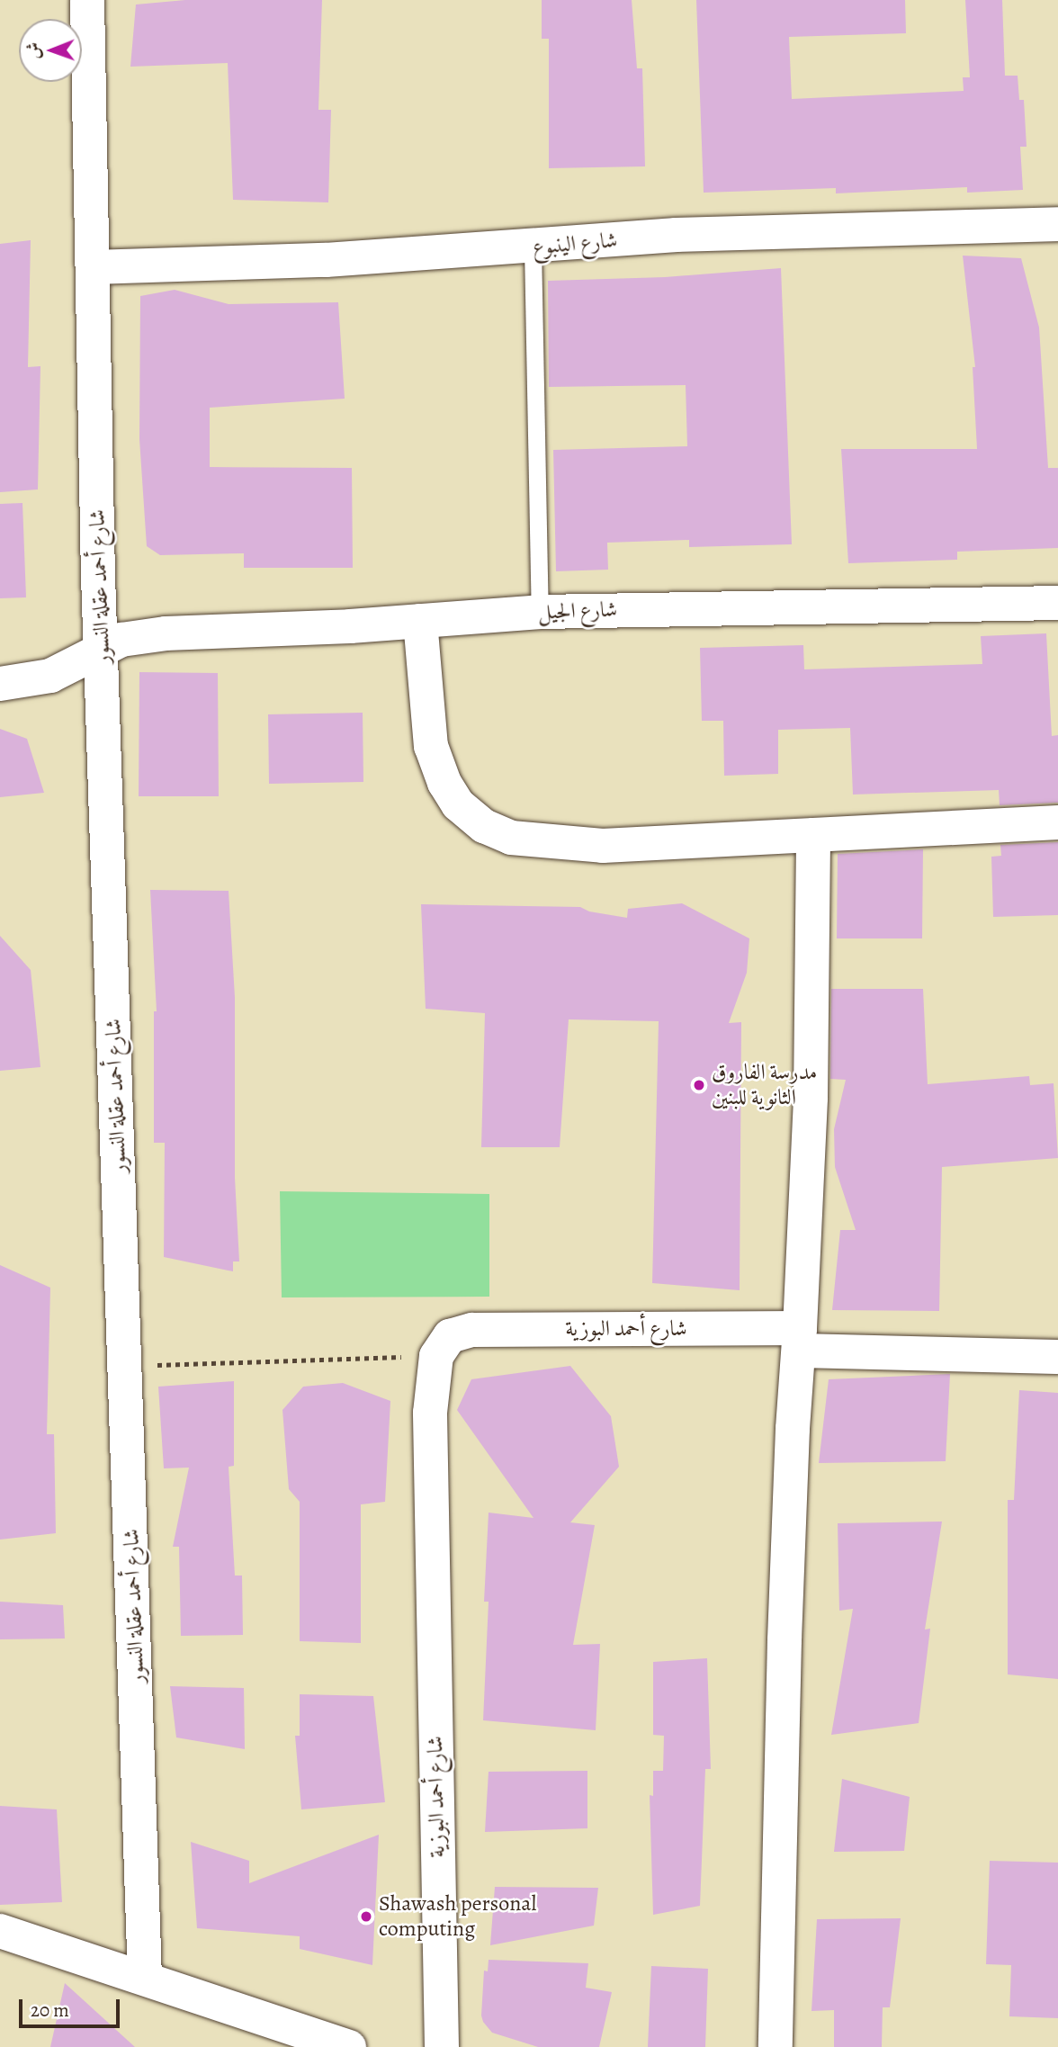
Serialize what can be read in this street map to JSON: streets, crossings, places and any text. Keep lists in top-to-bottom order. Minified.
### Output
{"streets":{"street":["شارع الينبوع","شارع أحمد عقلة النسور","شارع الجيل","شارع أحمد البوزية"]},"crossings":[["شارع الينبوع","شارع أحمد عقلة النسور"],["شارع أحمد عقلة النسور","شارع الجيل"]],"places":["مدرسة الفاروق الثانوية للبنين","Shawash personal computing"],"scale_bar":"20 m","north":"left"}
